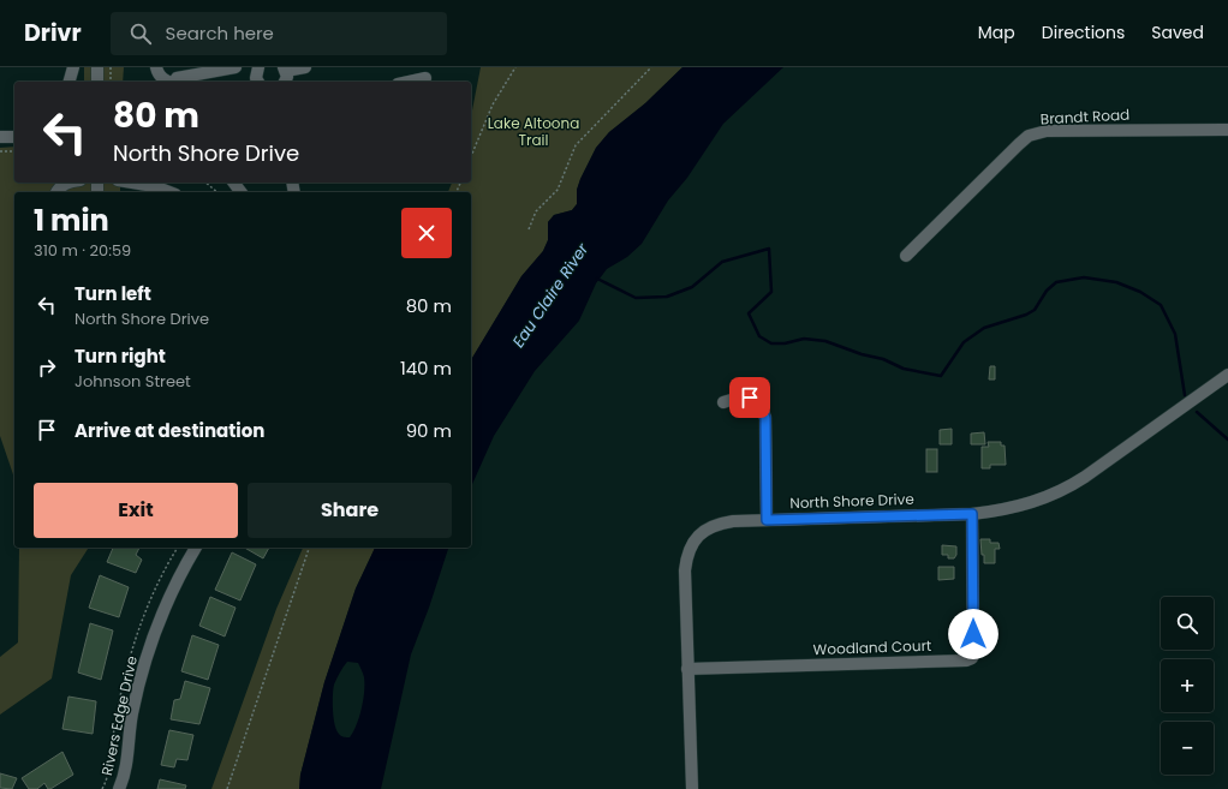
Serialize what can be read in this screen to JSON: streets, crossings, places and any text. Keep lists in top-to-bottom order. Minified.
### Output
{"streets":{"street":["Brandt Road","North Shore Drive","Woodland Court","Rivers Edge Drive"]},"crossings":[["North Shore Drive","Woodland Court"]],"water":["Eau Claire River"],"parks":["Lake Altoona Trail"],"page":{"header":"Drivr","search":"Search here","nav":["Map","Directions","Saved"],"turn":["80 m","North Shore Drive"],"heading":["1 min","310 m · 20:59"],"list":[{"name":"Turn left","note":"North Shore Drive","value":"80 m"},{"name":"Turn right","note":"Johnson Street","value":"140 m"},{"name":"Arrive at destination","value":"90 m"}],"buttons":["Exit","Share"],"map_buttons":["+","−"]}}
